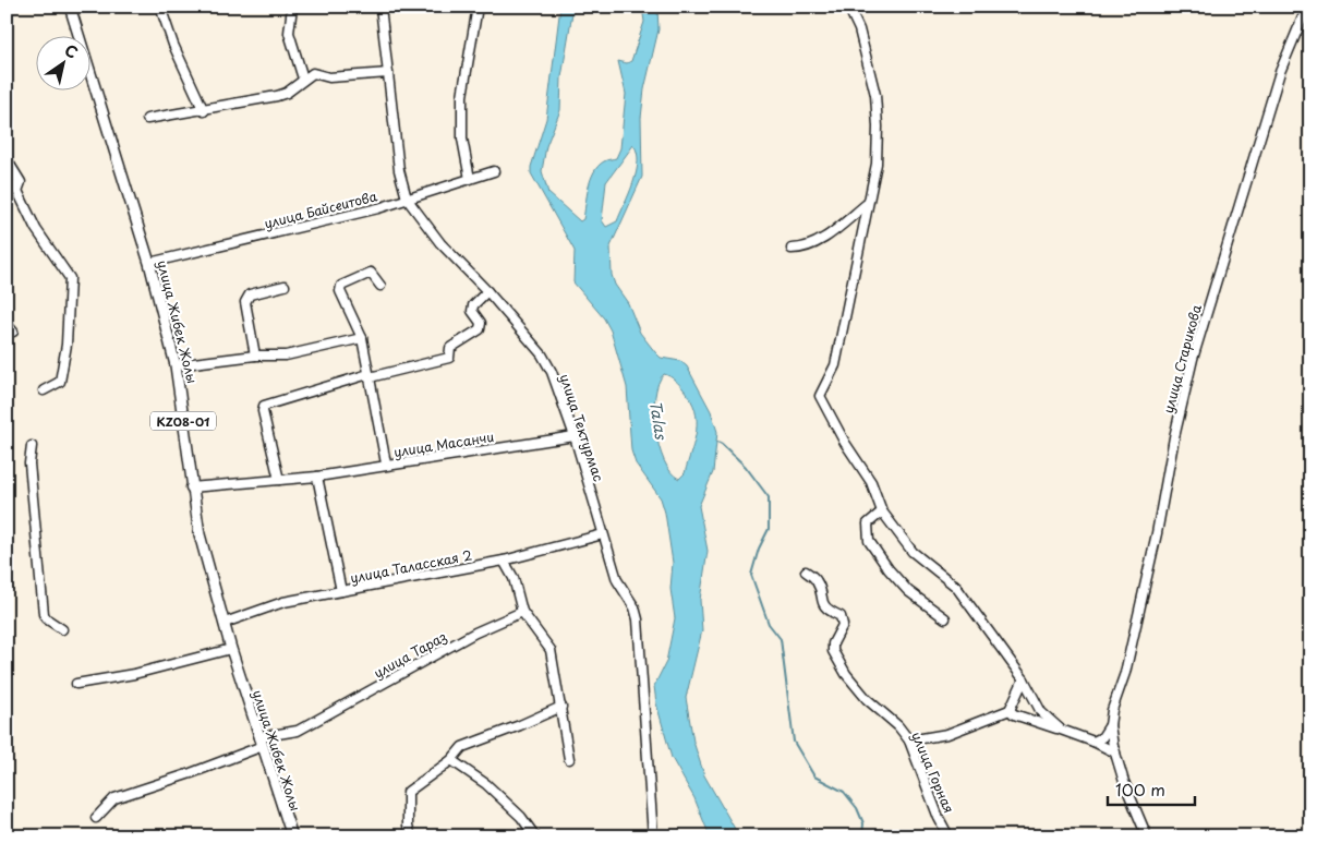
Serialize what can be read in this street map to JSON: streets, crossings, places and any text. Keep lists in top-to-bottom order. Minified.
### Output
{"streets":{"main road":["улица Жибек Жолы","KZ08-01"],"street":["улица Байсеитова","улица Старикова","улица Тектурмас","улица Масанчи","улица Таласская 2","улица Тараз","улица Горная"]},"crossings":[["улица Байсеитова","улица Жибек Жолы"],["улица Байсеитова","улица Тектурмас"],["улица Жибек Жолы","улица Масанчи"],["улица Жибек Жолы","улица Таласская 2"],["улица Жибек Жолы","улица Тараз"],["улица Тектурмас","улица Масанчи"],["улица Тектурмас","улица Таласская 2"]],"water":["Talas"],"scale_bar":"100 m","north":"top right"}
